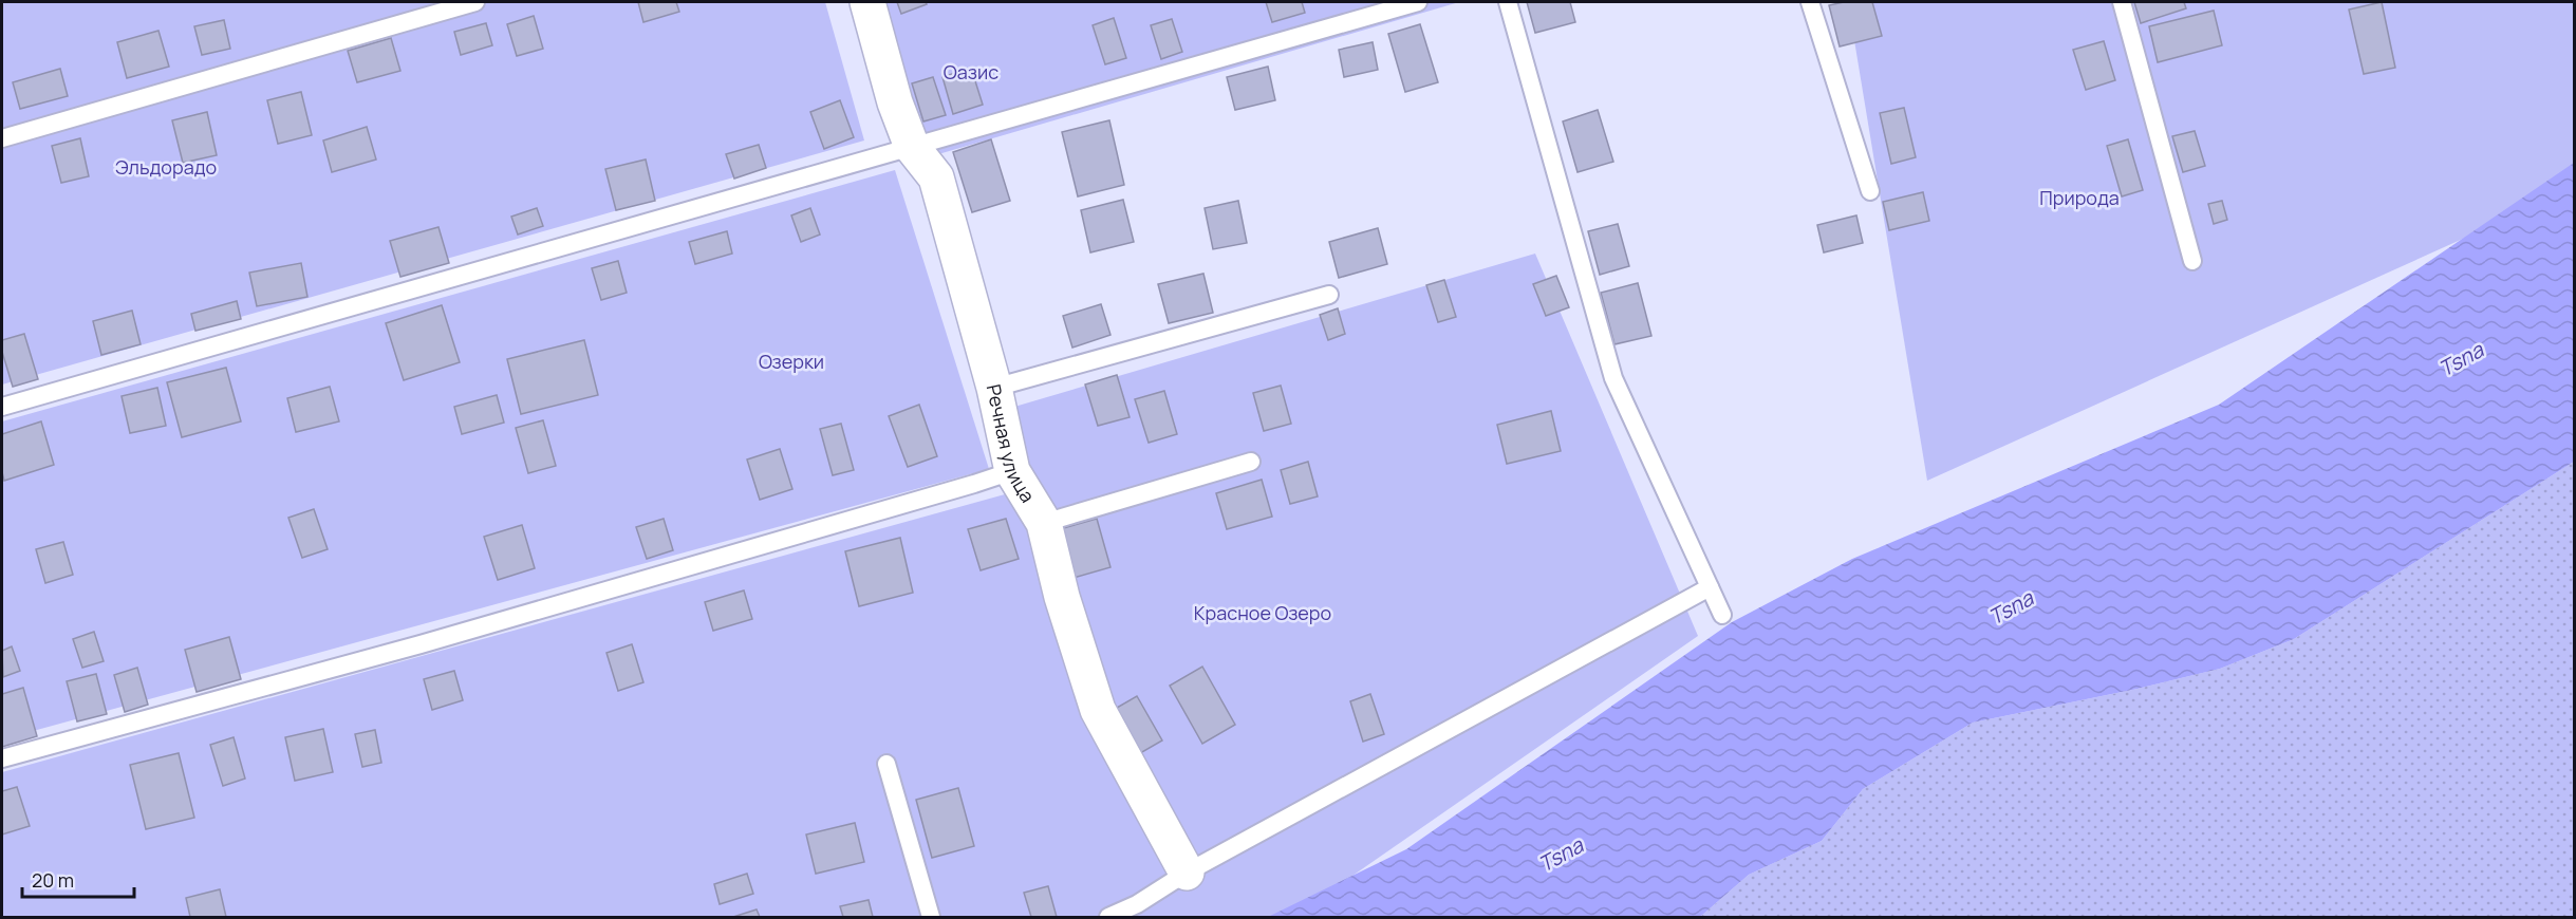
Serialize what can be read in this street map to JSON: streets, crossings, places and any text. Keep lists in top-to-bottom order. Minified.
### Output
{"streets":{"street":["Речная улица"]},"water":["Tsna"],"parks":["Оазис","Эльдорадо","Природа","Озерки","Красное Озеро"],"scale_bar":"20 m"}
